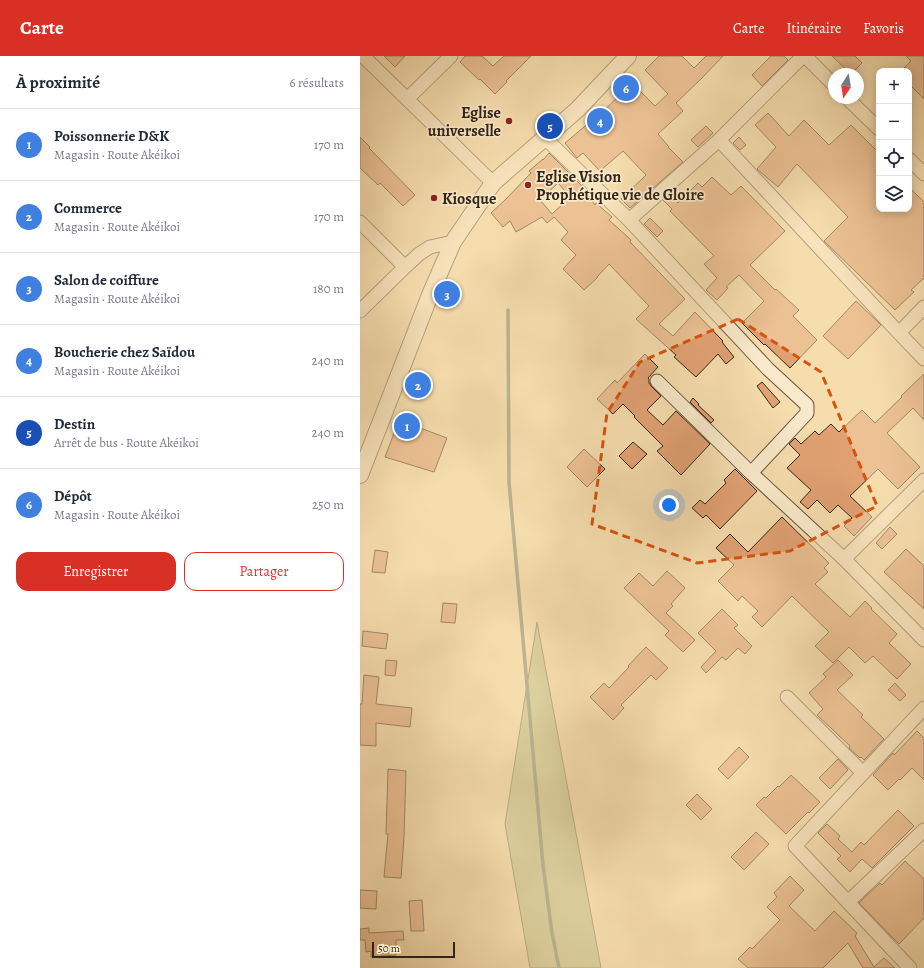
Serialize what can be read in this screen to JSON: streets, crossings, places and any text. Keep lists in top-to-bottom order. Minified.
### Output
{"places":["Eglise universelle","Eglise Vision Prophétique vie de Gloire","Kiosque"],"scale_bar":"50 m","north":"bottom","page":{"header":"Carte","nav":["Carte","Itinéraire","Favoris"],"heading":["À proximité","6 résultats"],"map_buttons":["+","−"],"pins":["6","4","5","3","2","1"],"list":[{"mark":"1","name":"Poissonnerie D&K","note":"Magasin · Route Akéikoi","value":"170 m"},{"mark":"2","name":"Commerce","note":"Magasin · Route Akéikoi","value":"170 m"},{"mark":"3","name":"Salon de coiffure","note":"Magasin · Route Akéikoi","value":"180 m"},{"mark":"4","name":"Boucherie chez Saïdou","note":"Magasin · Route Akéikoi","value":"240 m"},{"mark":"5","name":"Destin","note":"Arrêt de bus · Route Akéikoi","value":"240 m"},{"mark":"6","name":"Dépôt","note":"Magasin · Route Akéikoi","value":"250 m"}],"buttons":["Enregistrer","Partager"],"scale":"50 m"}}
